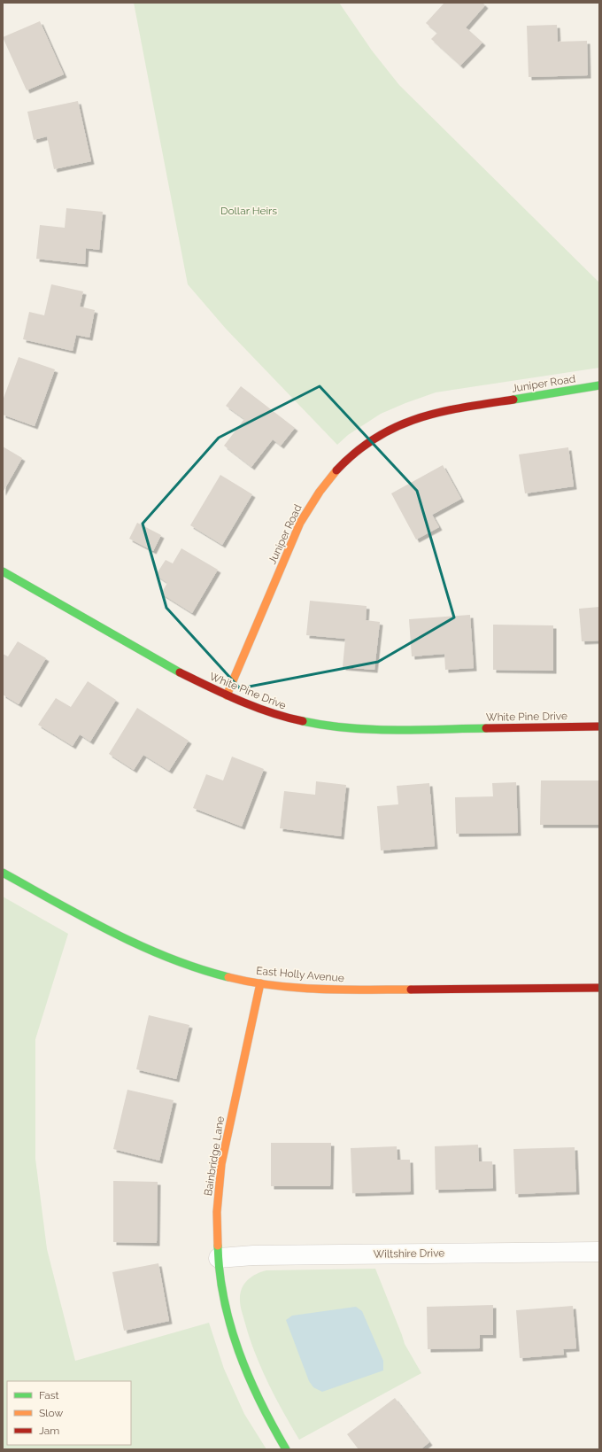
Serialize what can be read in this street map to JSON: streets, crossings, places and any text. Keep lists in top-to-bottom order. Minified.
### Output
{"streets":{"street":["Juniper Road","White Pine Drive","East Holly Avenue","Bainbridge Lane","Wiltshire Drive"]},"crossings":[["Juniper Road","White Pine Drive"],["East Holly Avenue","Bainbridge Lane"],["Bainbridge Lane","Wiltshire Drive"]],"parks":["Dollar Heirs"],"legend":["Fast","Slow","Jam"]}
